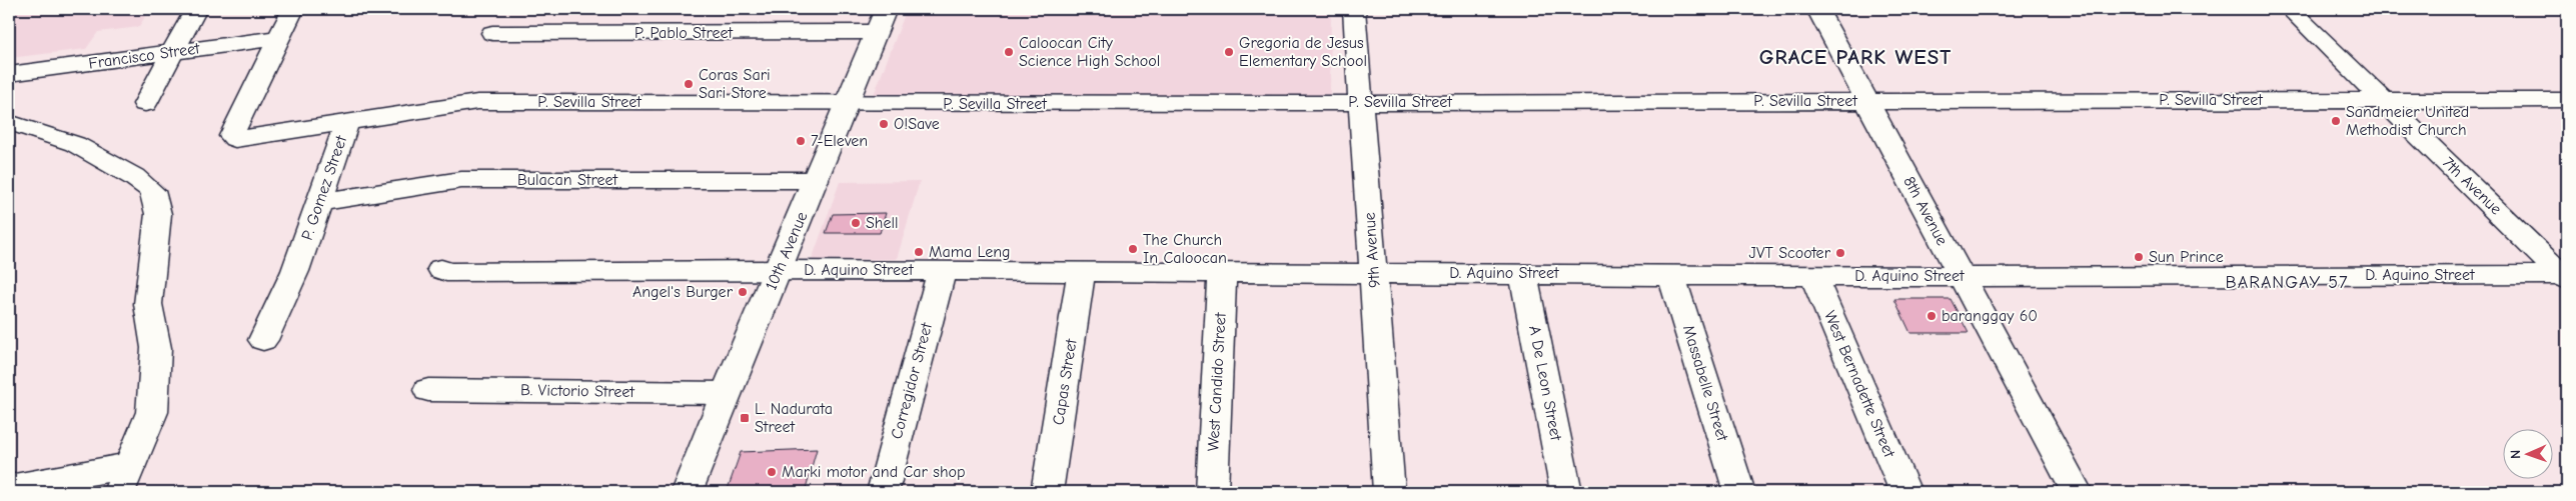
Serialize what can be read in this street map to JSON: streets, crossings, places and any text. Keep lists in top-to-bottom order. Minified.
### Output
{"streets":{"street":["P. Pablo Street","Francisco Street","P. Sevilla Street","Bulacan Street","7th Avenue","P. Gomez Street","8th Avenue","9th Avenue","10th Avenue","D. Aquino Street","Corregidor Street","Capas Street","West Candido Street","A De Leon Street","Massabelle Street","West Bernadette Street","B. Victorio Street"]},"crossings":[["P. Pablo Street","10th Avenue"],["Francisco Street","P. Sevilla Street"],["P. Sevilla Street","7th Avenue"],["P. Sevilla Street","P. Gomez Street"],["P. Sevilla Street","8th Avenue"],["P. Sevilla Street","9th Avenue"],["P. Sevilla Street","10th Avenue"],["Bulacan Street","P. Gomez Street"],["Bulacan Street","10th Avenue"],["7th Avenue","D. Aquino Street"],["8th Avenue","D. Aquino Street"],["9th Avenue","D. Aquino Street"],["10th Avenue","D. Aquino Street"],["10th Avenue","B. Victorio Street"],["D. Aquino Street","Corregidor Street"],["D. Aquino Street","Capas Street"],["D. Aquino Street","West Candido Street"],["D. Aquino Street","A De Leon Street"],["D. Aquino Street","Massabelle Street"],["D. Aquino Street","West Bernadette Street"]],"districts":["GRACE PARK WEST","BARANGAY 57"],"places":{"other":["Caloocan City Science High School","Gregoria de Jesus Elementary School","Coras Sari Sari Store","Sandmeier United Methodist Church","O!Save","7-Eleven","Shell","The Church In Caloocan","Mama Leng","JVT Scooter","Sun Prince","Angel's Burger","baranggay 60","Marki motor and Car shop"],"transit":["L. Nadurata Street"]},"north":"left"}
